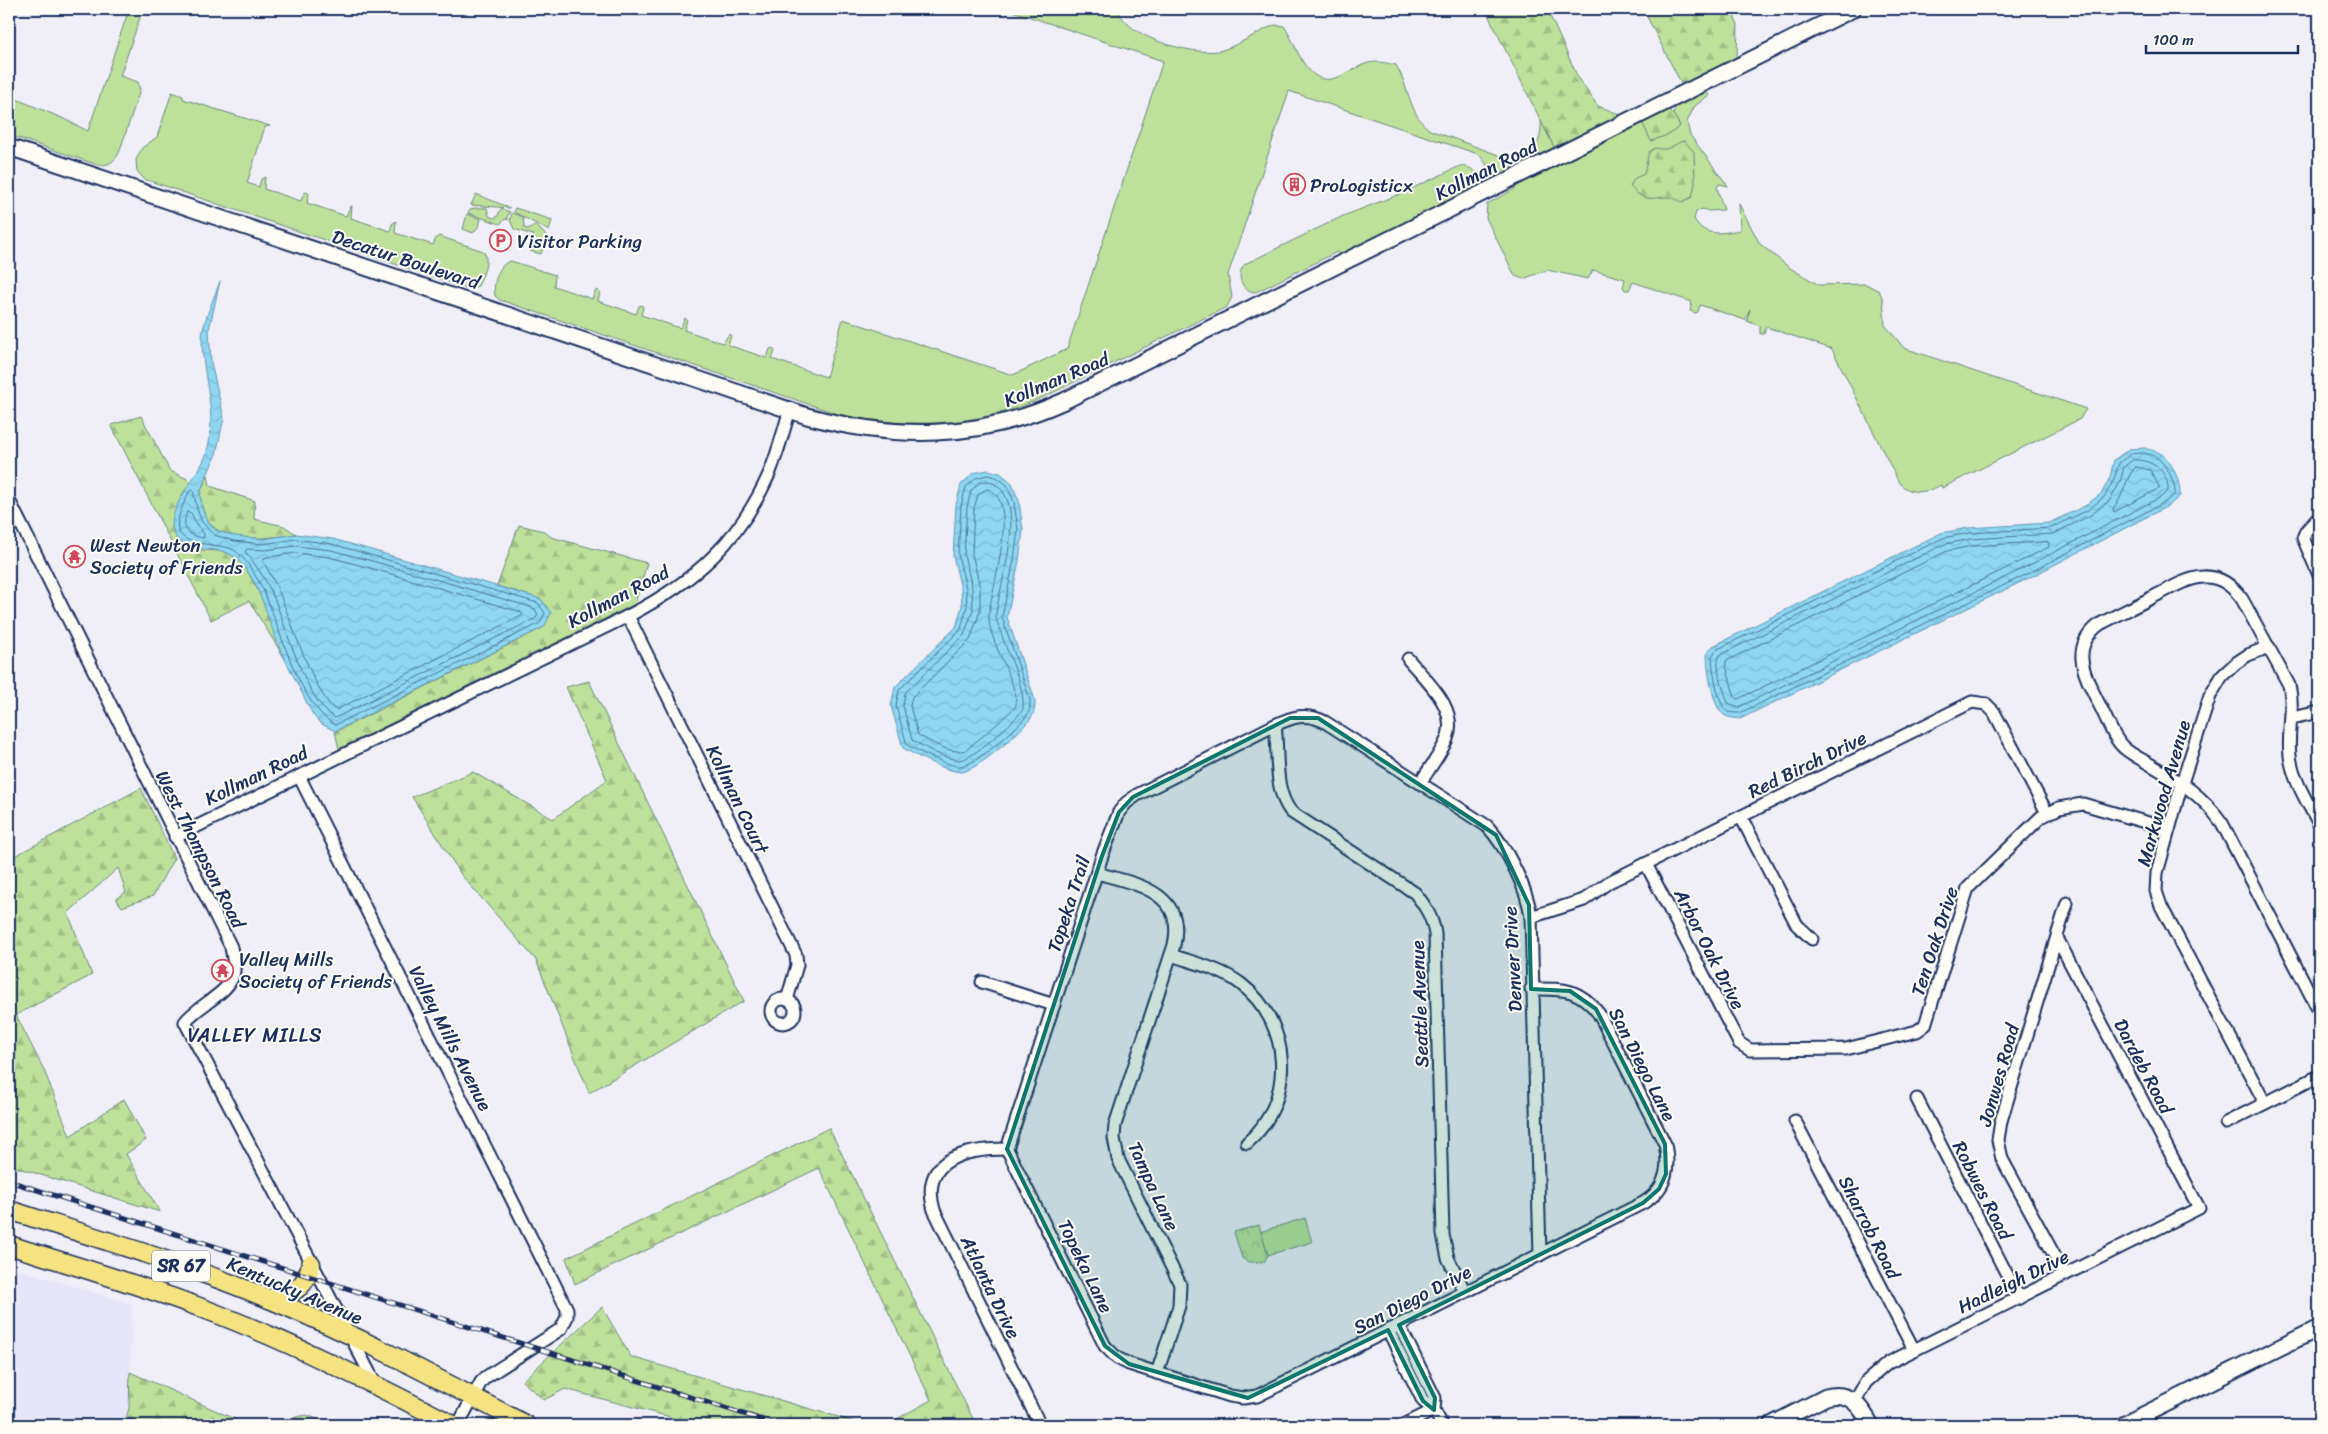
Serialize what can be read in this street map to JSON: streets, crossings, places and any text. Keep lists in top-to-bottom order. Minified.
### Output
{"streets":{"main road":["SR 67","Kentucky Avenue"],"street":["Kollman Road","Decatur Boulevard","Red Birch Drive","Markwood Avenue","Kollman Court","West Thompson Road","Topeka Trail","Ten Oak Drive","Arbor Oak Drive","Denver Drive","Seattle Avenue","Valley Mills Avenue","San Diego Lane","Dardeb Road","Jonwes Road","Tampa Lane","Robwes Road","Sharrob Road","Topeka Lane","Hadleigh Drive","Atlanta Drive","San Diego Drive"]},"crossings":[["Kollman Road","Decatur Boulevard"],["Kollman Road","Kollman Court"],["Kollman Road","West Thompson Road"],["Kollman Road","Valley Mills Avenue"],["Red Birch Drive","Ten Oak Drive"],["Red Birch Drive","Arbor Oak Drive"],["Red Birch Drive","Denver Drive"],["Markwood Avenue","Ten Oak Drive"],["West Thompson Road","SR 67"],["West Thompson Road","Kentucky Avenue"],["Topeka Trail","Denver Drive"],["Topeka Trail","Seattle Avenue"],["Topeka Trail","Tampa Lane"],["Topeka Trail","Topeka Lane"],["Topeka Trail","Atlanta Drive"],["Ten Oak Drive","Arbor Oak Drive"],["Denver Drive","San Diego Lane"],["Denver Drive","San Diego Drive"],["Seattle Avenue","San Diego Drive"],["Valley Mills Avenue","Kentucky Avenue"],["San Diego Lane","San Diego Drive"],["Dardeb Road","Jonwes Road"],["Dardeb Road","Hadleigh Drive"],["Jonwes Road","Hadleigh Drive"],["Tampa Lane","Topeka Lane"],["Tampa Lane","San Diego Drive"],["Robwes Road","Hadleigh Drive"],["Sharrob Road","Hadleigh Drive"],["Topeka Lane","Atlanta Drive"],["Topeka Lane","San Diego Drive"]],"districts":["VALLEY MILLS"],"places":{"building":["ProLogisticx"],"parking":["Visitor Parking"],"temple":["West Newton Society of Friends","Valley Mills Society of Friends"]},"scale_bar":"100 m"}
